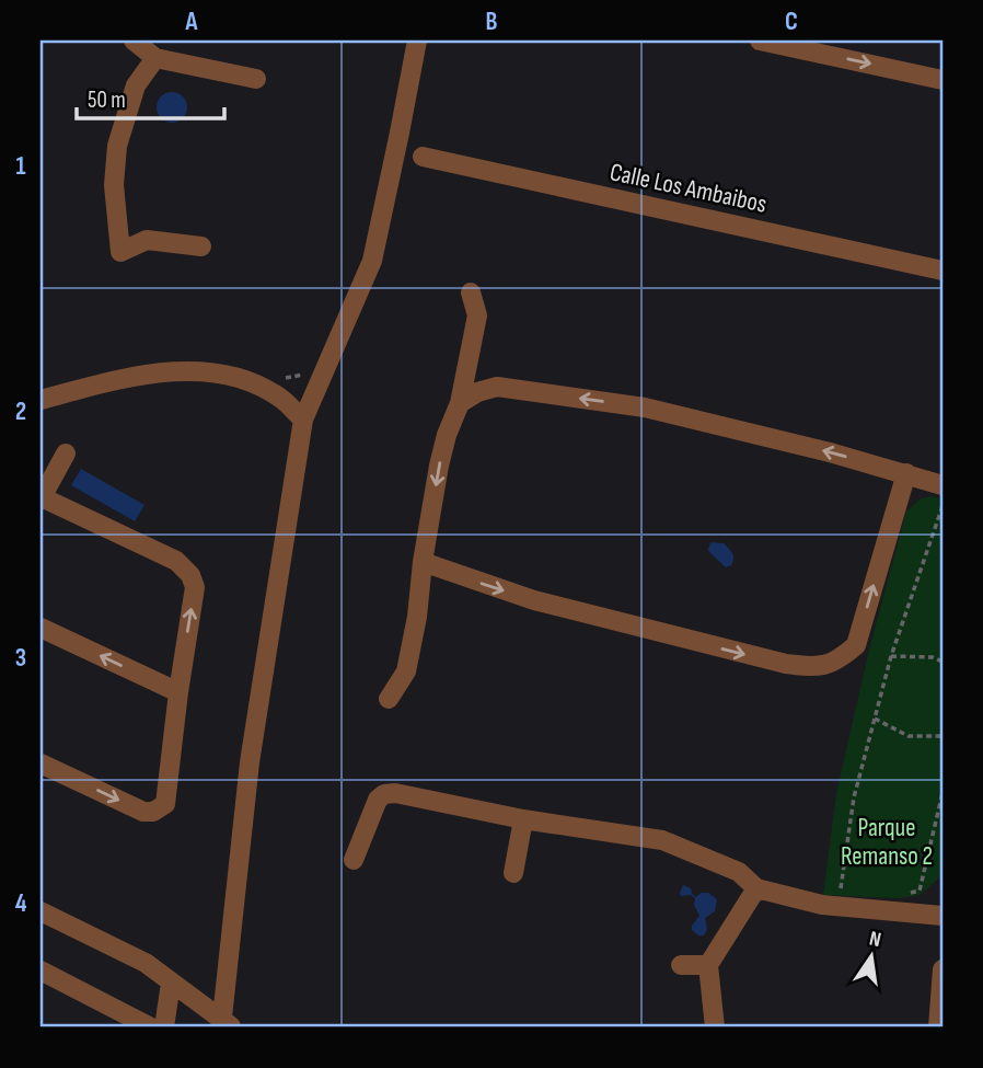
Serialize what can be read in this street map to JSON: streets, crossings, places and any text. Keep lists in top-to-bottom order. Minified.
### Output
{"streets":{"street":["Calle Los Ambaibos"]},"parks":["Parque Remanso 2"],"scale_bar":"50 m","north":"top","grid":{"columns":["A","B","C"],"rows":["1","2","3","4"]}}
